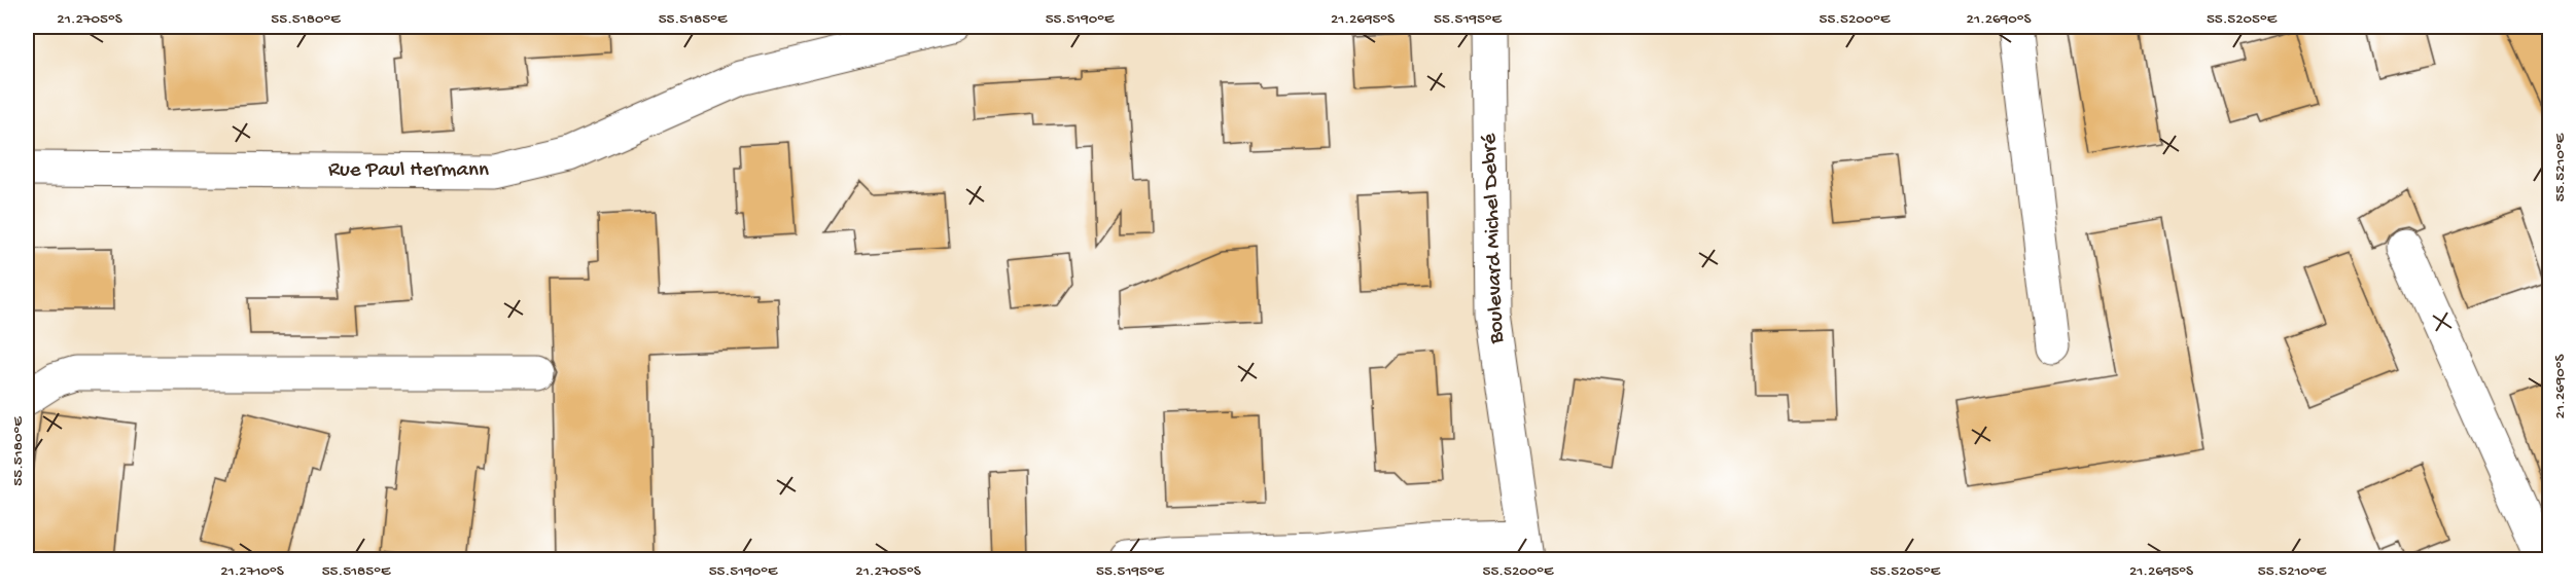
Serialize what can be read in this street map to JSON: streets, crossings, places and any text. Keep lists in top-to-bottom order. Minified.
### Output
{"streets":{"street":["Rue Paul Hermann","Boulevard Michel Debré"]},"coordinates":["21.2705°S","55.5180°E","55.5185°E","55.5190°E","21.2695°S","55.5195°E","55.5200°E","21.2690°S","55.5205°E","55.5210°E","21.2710°S"]}
